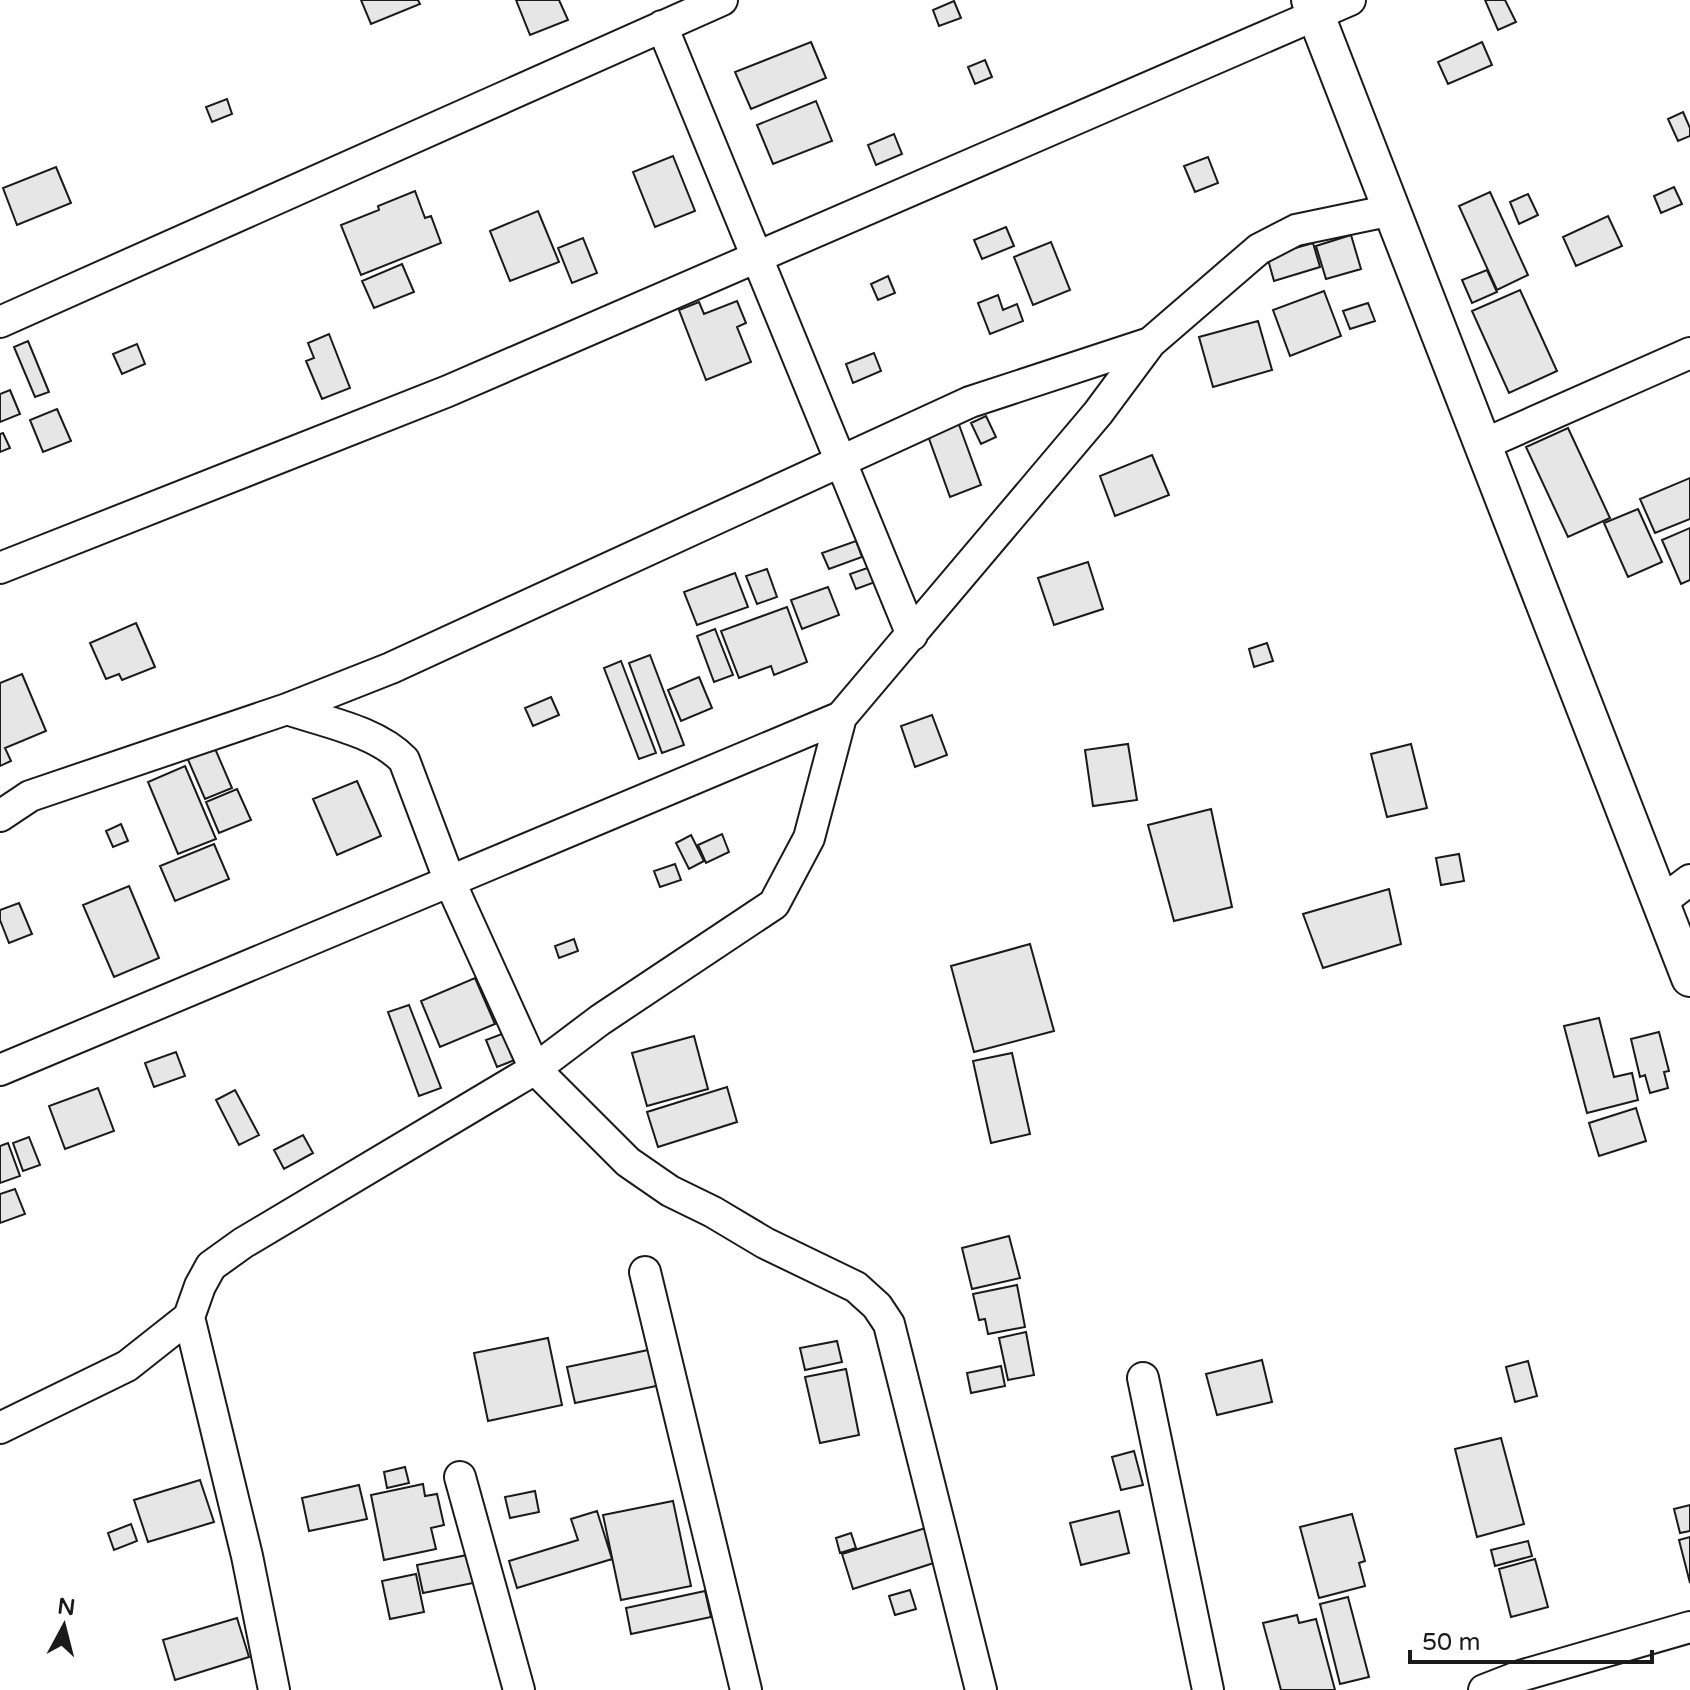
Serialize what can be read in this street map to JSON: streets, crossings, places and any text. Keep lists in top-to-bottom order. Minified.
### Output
{"scale_bar":"50 m","north":"top"}
